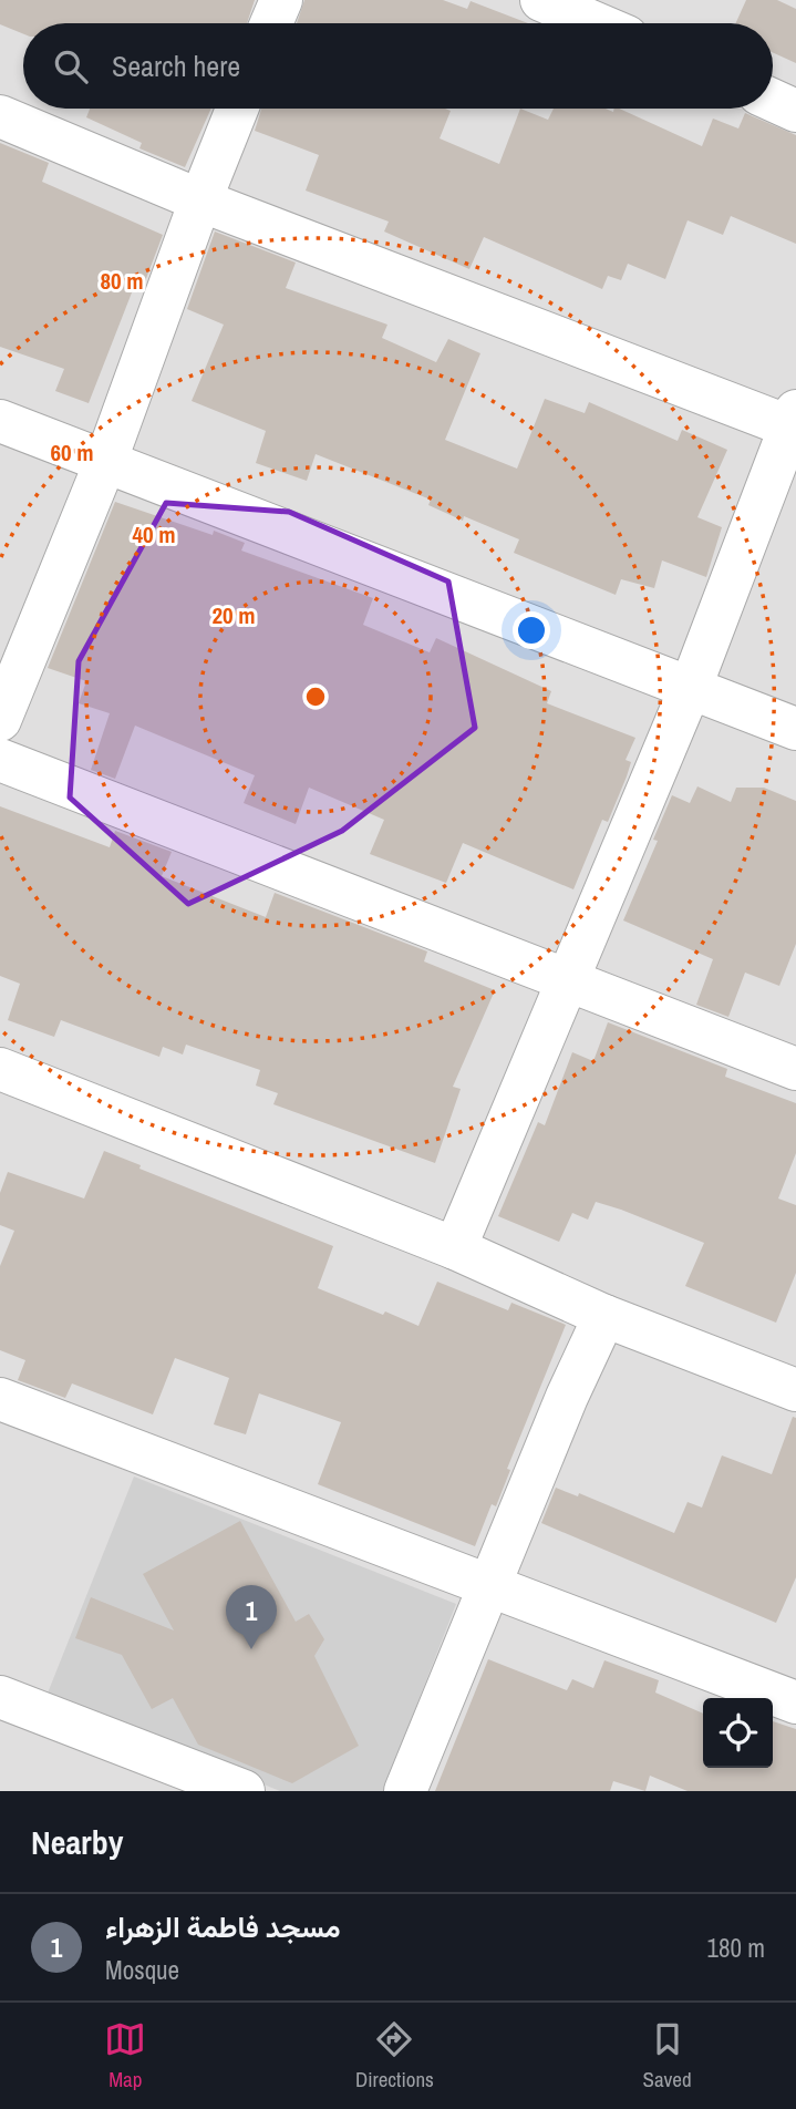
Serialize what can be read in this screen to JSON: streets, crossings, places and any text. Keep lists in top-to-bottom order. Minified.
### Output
{"page":{"search":"Search here","pins":"1","heading":"Nearby","list":[{"mark":"1","name":"مسجد فاطمة الزهراء","note":"Mosque","value":"180 m"}],"nav":["Map","Directions","Saved"]},"rings":["80 m","60 m","40 m","20 m"]}
